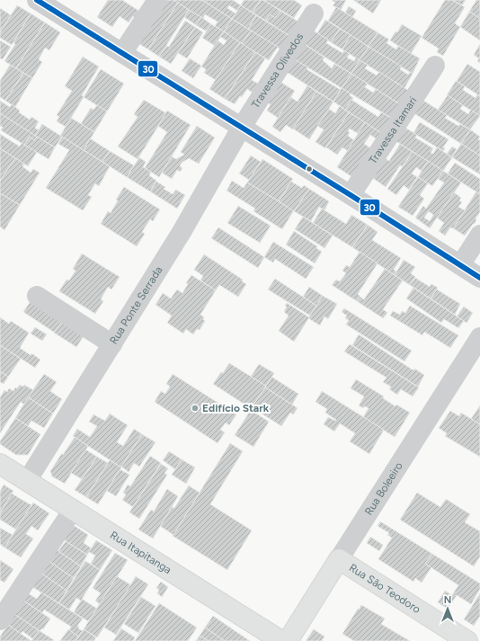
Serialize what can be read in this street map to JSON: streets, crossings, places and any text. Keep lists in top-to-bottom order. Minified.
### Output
{"streets":{"main road":["Rua Boleeiro","Rua Itapitanga","Rua São Teodoro"],"street":["Travessa Olivedos","Travessa Itamari","Rua Ponte Serrada"]},"crossings":[["Travessa Olivedos","Rua Ponte Serrada"],["Rua Ponte Serrada","Rua Itapitanga"],["Rua Boleeiro","Rua São Teodoro"]],"places":["Edifício Stark"],"lines":["transit line 30"],"north":"top"}
